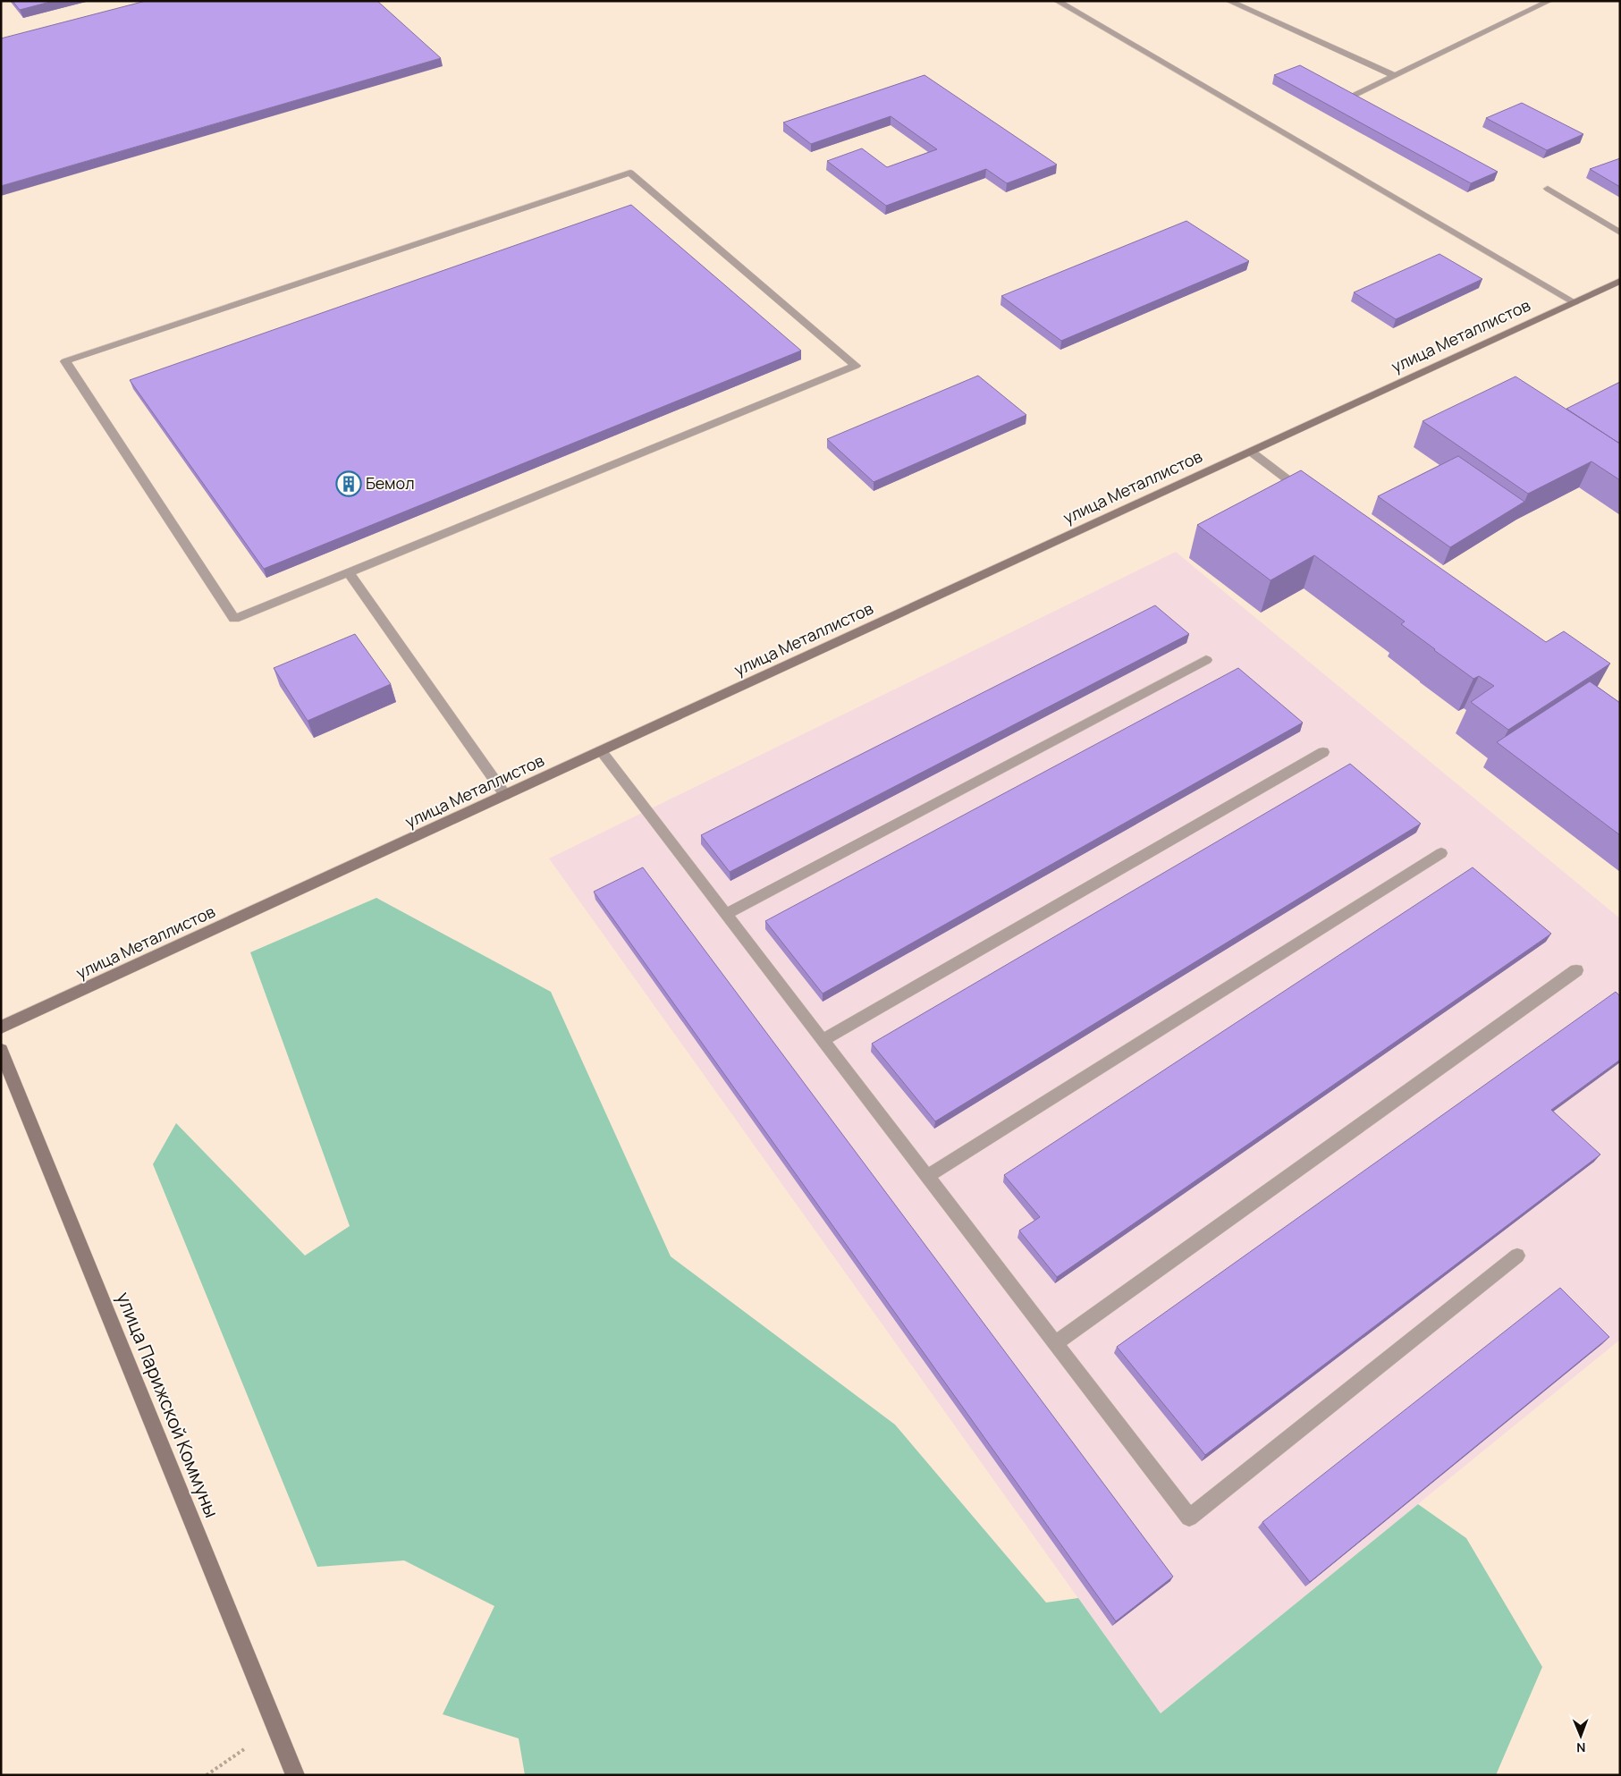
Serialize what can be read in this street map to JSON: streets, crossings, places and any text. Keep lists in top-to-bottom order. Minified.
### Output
{"streets":{"street":["улица Металлистов","улица Парижской Коммуны"]},"places":{"building":["Бемол"]},"north":"bottom"}
